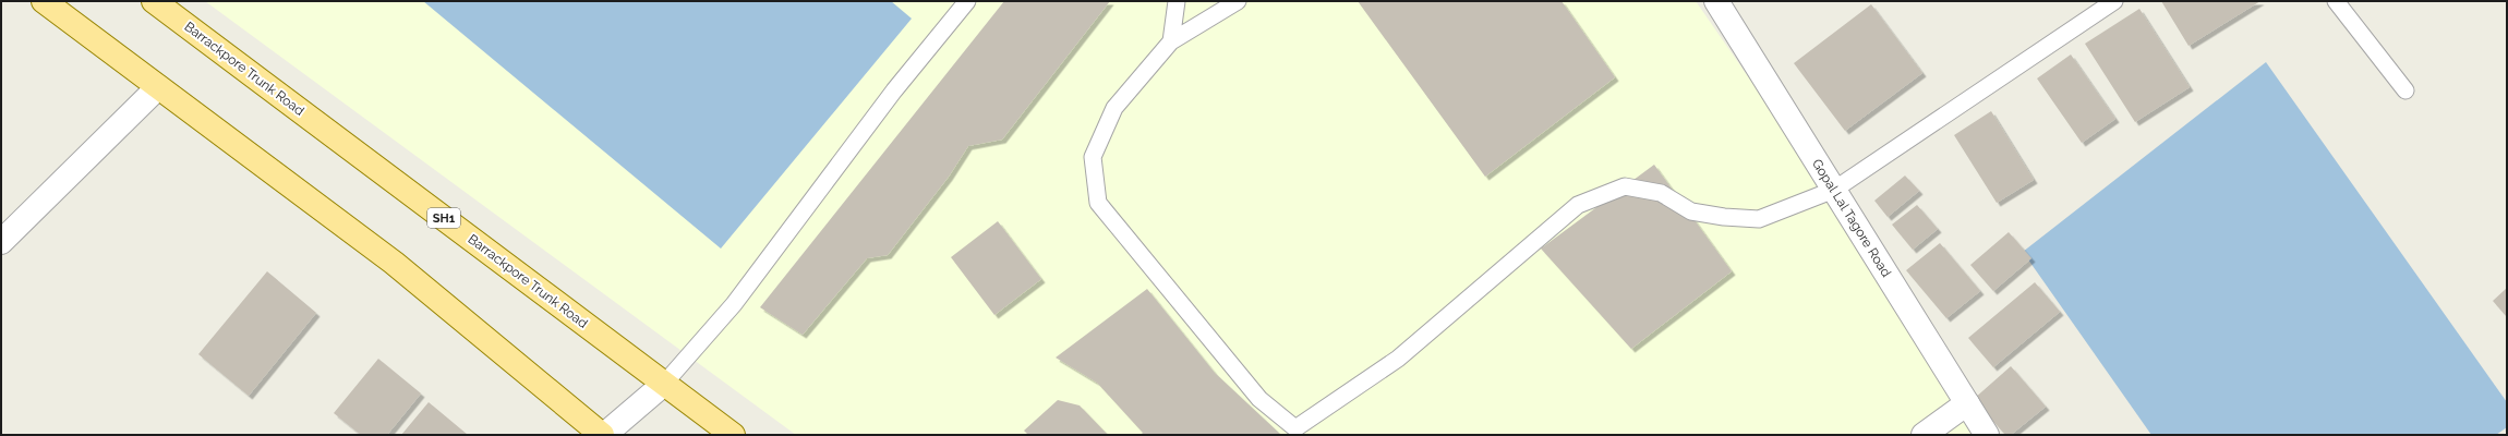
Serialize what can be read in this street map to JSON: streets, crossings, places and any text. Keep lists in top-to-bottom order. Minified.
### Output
{"streets":{"main road":["Barrackpore Trunk Road","SH1"],"street":["Gopal Lal Tagore Road"]}}
